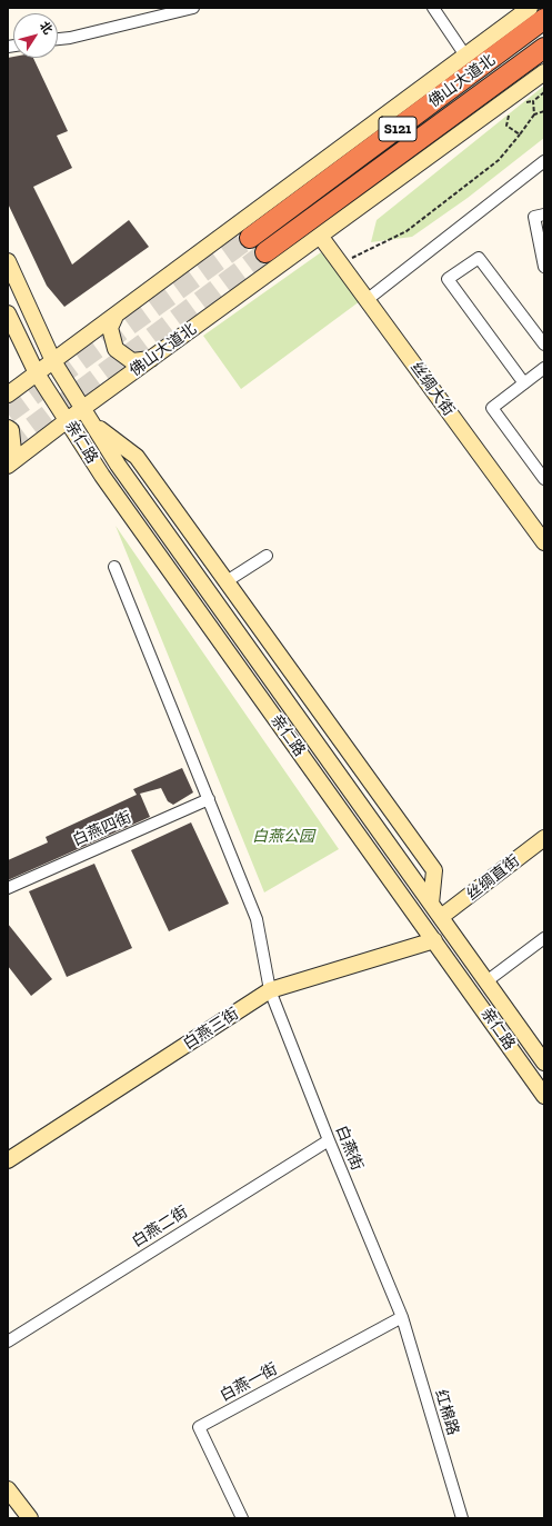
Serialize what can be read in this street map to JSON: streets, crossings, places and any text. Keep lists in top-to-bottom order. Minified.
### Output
{"streets":{"highway":["佛山大道北","S121"],"main road":["丝绸大街","亲仁路","丝绸直街","白燕三街"],"street":["白燕四街","白燕街","白燕二街","白燕一街","红棉路"]},"crossings":[["佛山大道北","丝绸大街"],["佛山大道北","亲仁路"],["亲仁路","丝绸直街"],["亲仁路","白燕三街"],["白燕四街","白燕街"],["白燕三街","白燕街"],["白燕街","白燕二街"],["白燕街","白燕一街"],["白燕街","红棉路"],["白燕一街","红棉路"]],"parks":["白燕公园"],"north":"top right"}
